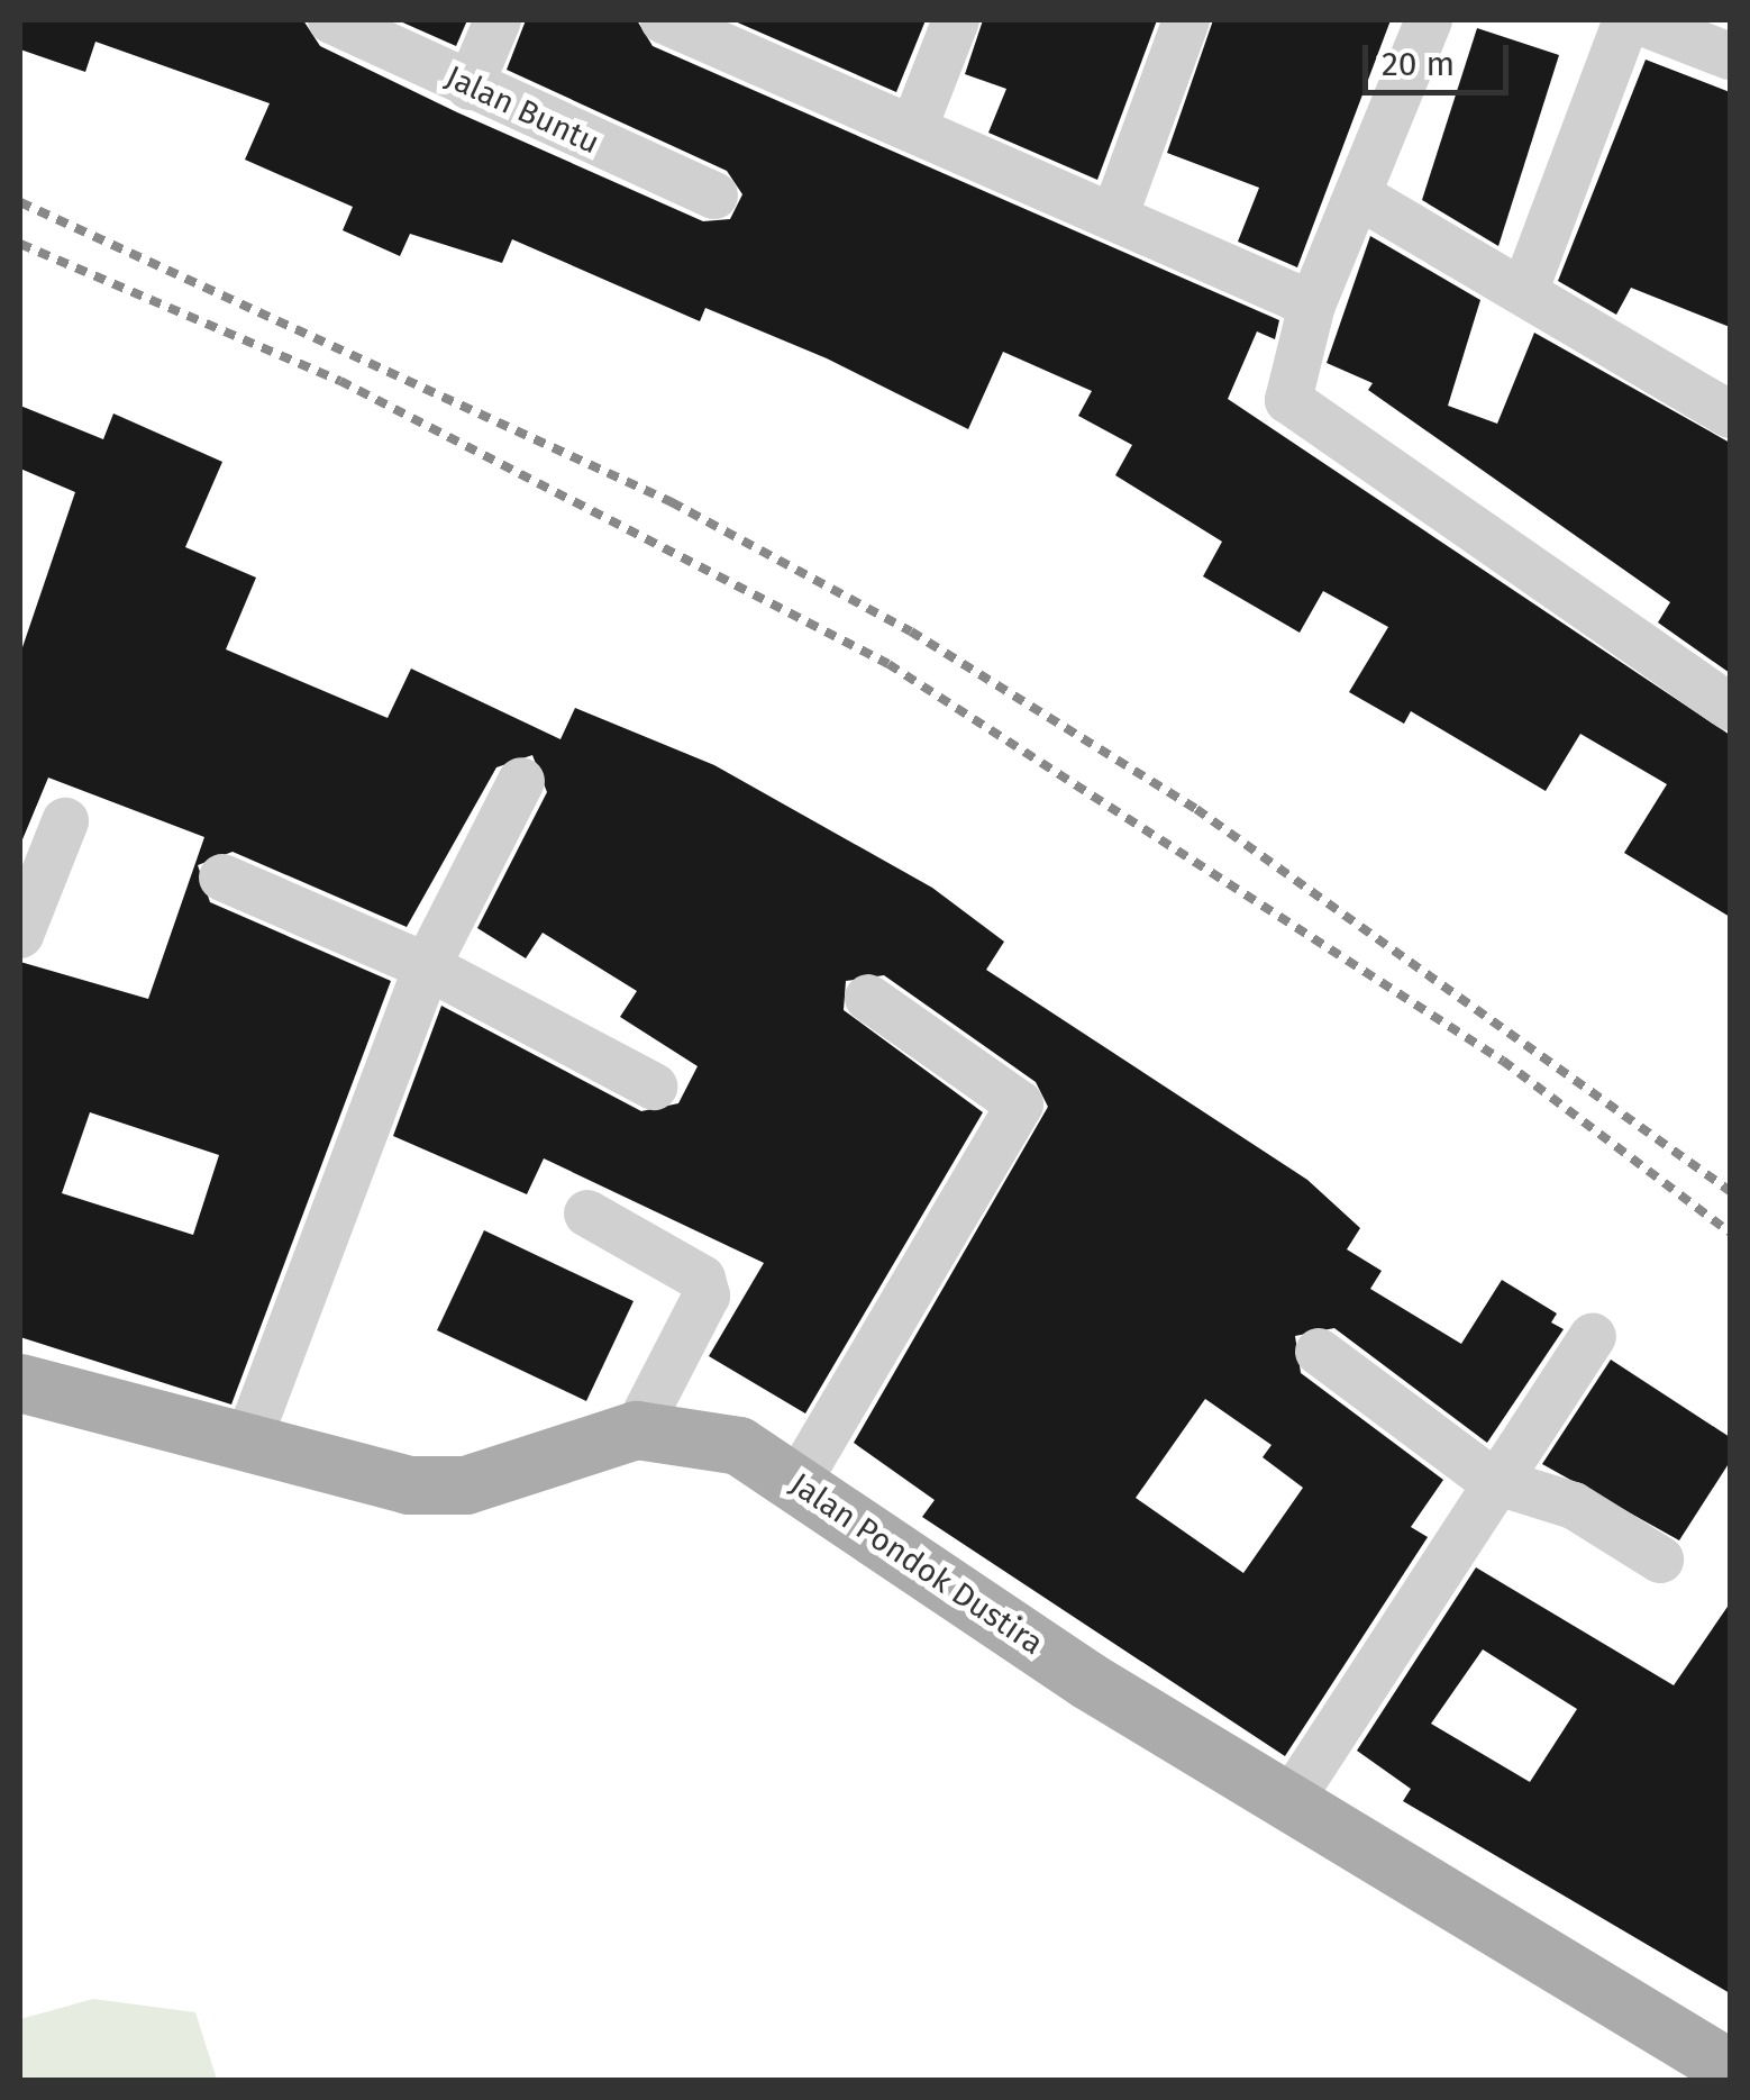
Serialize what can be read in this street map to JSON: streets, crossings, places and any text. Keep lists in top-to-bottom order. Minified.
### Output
{"streets":{"main road":["Jalan Pondok Dustira"],"street":["Jalan Buntu"]},"scale_bar":"20 m"}
